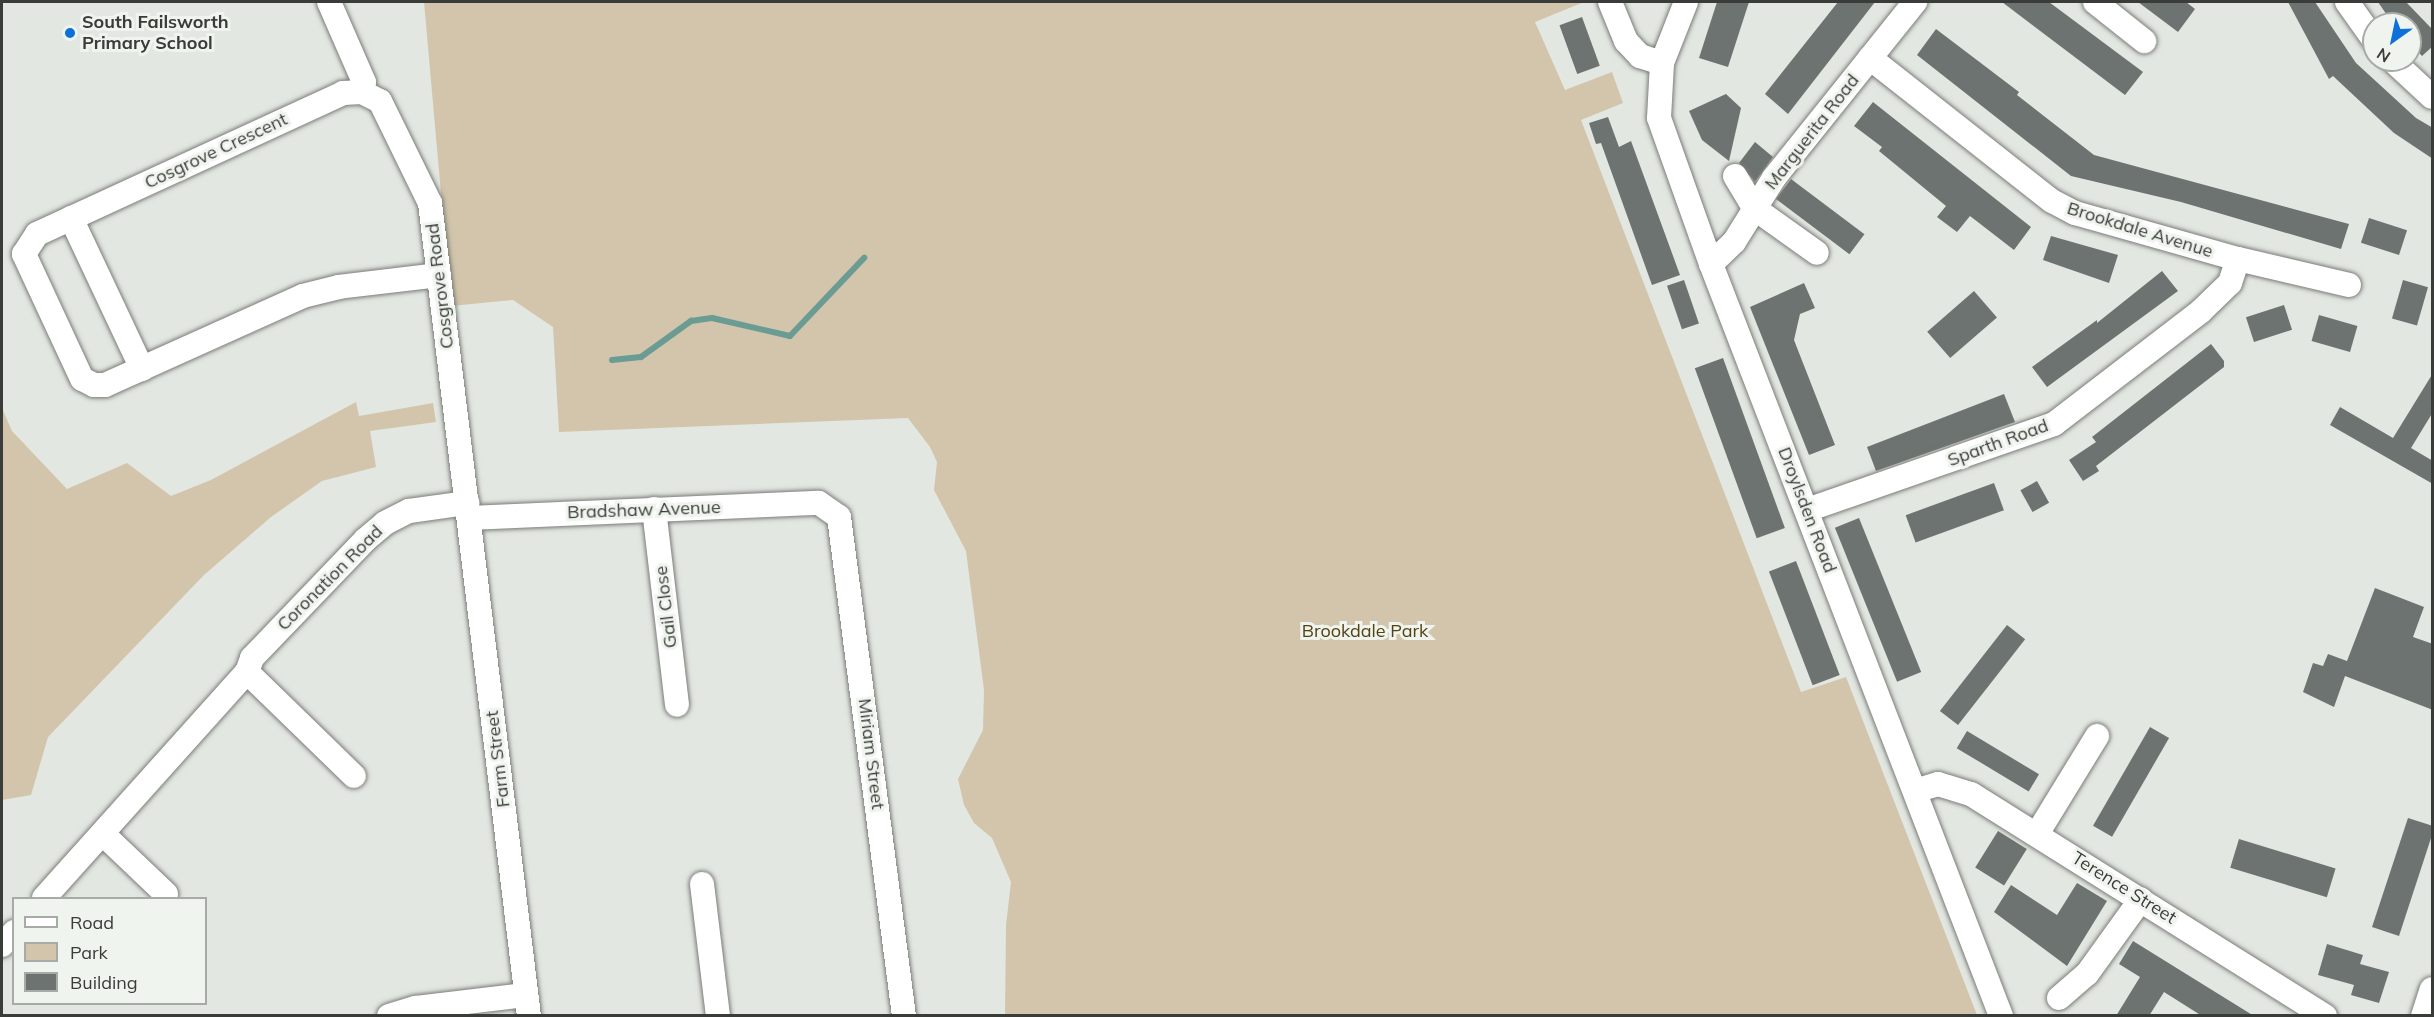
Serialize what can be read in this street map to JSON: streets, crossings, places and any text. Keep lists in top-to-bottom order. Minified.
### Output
{"streets":{"street":["Marguerita Road","Cosgrove Crescent","Brookdale Avenue","Cosgrove Road","Sparth Road","Bradshaw Avenue","Droylsden Road","Coronation Road","Gail Close","Miriam Street","Farm Street","Terence Street"]},"crossings":[["Marguerita Road","Brookdale Avenue"],["Marguerita Road","Droylsden Road"],["Cosgrove Crescent","Cosgrove Road"],["Brookdale Avenue","Sparth Road"],["Cosgrove Road","Bradshaw Avenue"],["Cosgrove Road","Coronation Road"],["Cosgrove Road","Farm Street"],["Sparth Road","Droylsden Road"],["Bradshaw Avenue","Coronation Road"],["Bradshaw Avenue","Gail Close"],["Bradshaw Avenue","Miriam Street"],["Bradshaw Avenue","Farm Street"],["Droylsden Road","Terence Street"],["Coronation Road","Farm Street"]],"parks":["Brookdale Park"],"places":["South Failsworth Primary School"],"legend":["Road","Park","Building"],"north":"bottom left"}
